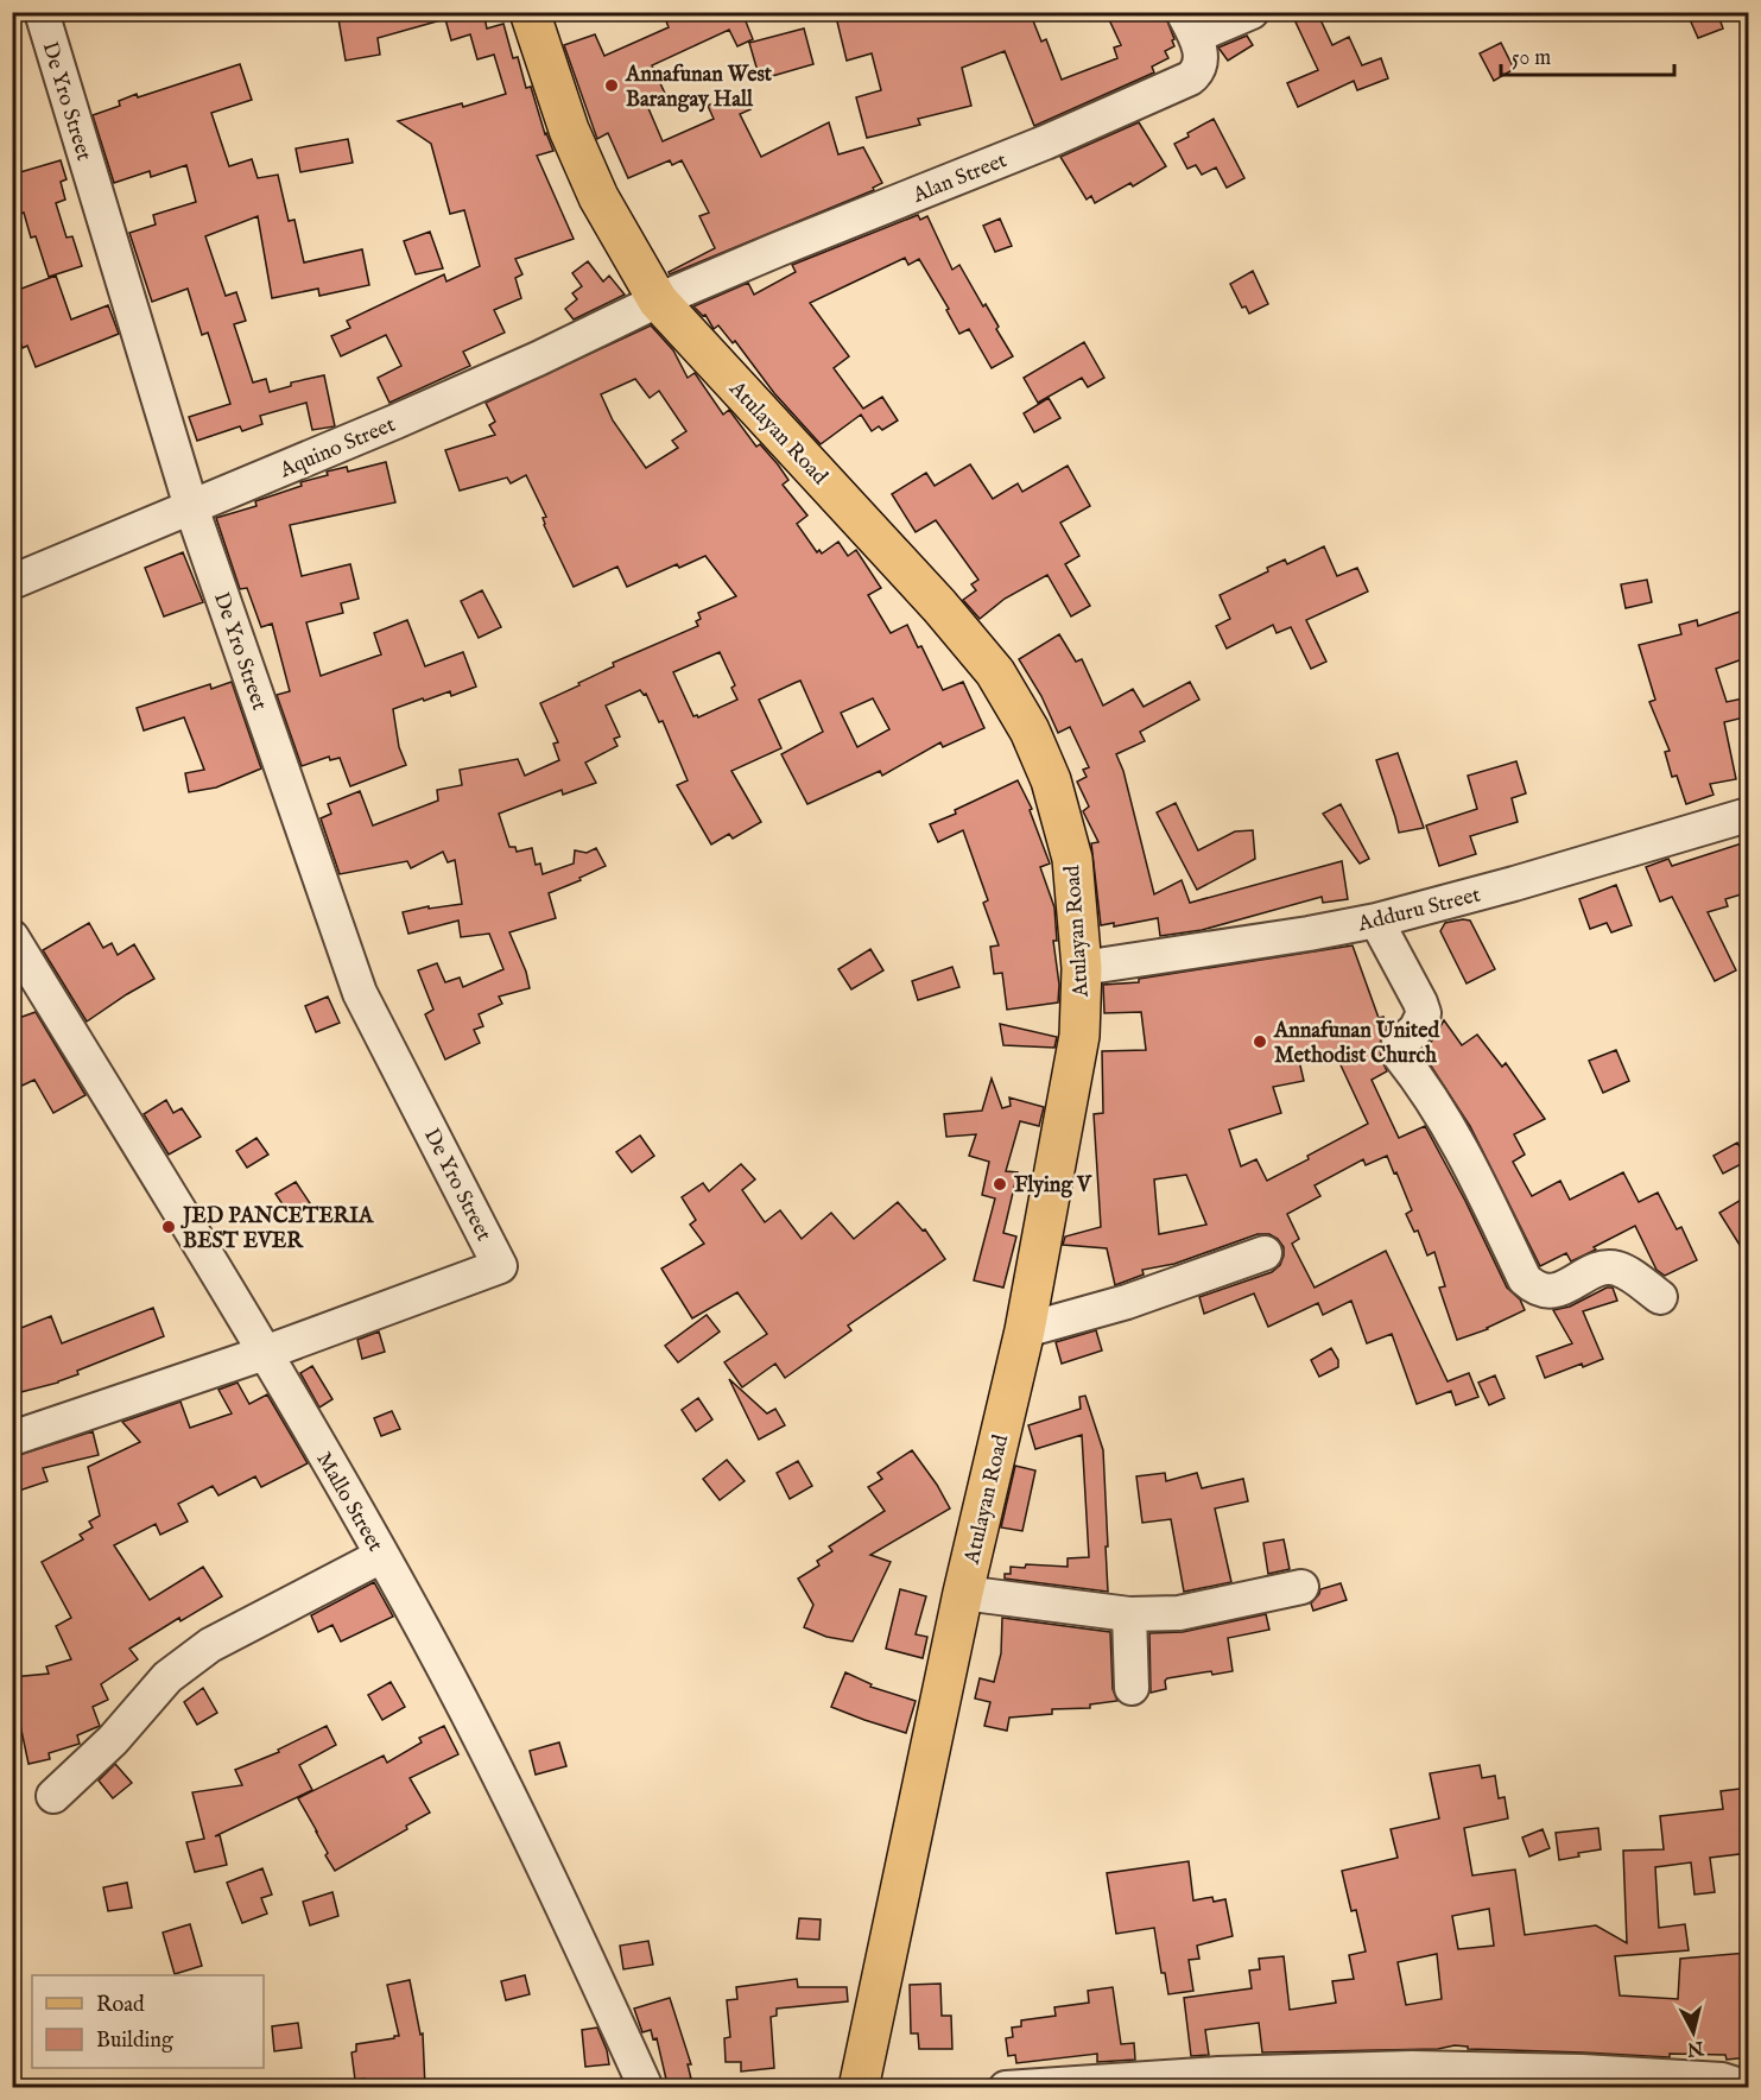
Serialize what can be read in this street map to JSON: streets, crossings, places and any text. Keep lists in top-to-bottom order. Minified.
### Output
{"streets":{"main road":["Atulayan Road"],"street":["De Yro Street","Alan Street","Aquino Street","Adduru Street","Mallo Street"]},"crossings":[["De Yro Street","Aquino Street"],["De Yro Street","Mallo Street"],["Alan Street","Atulayan Road"],["Alan Street","Aquino Street"],["Atulayan Road","Aquino Street"],["Atulayan Road","Adduru Street"]],"places":["Annafunan West Barangay Hall","Annafunan United Methodist Church","Flying V","JED PANCETERIA BEST EVER"],"legend":["Road","Building"],"scale_bar":"50 m","north":"bottom"}
